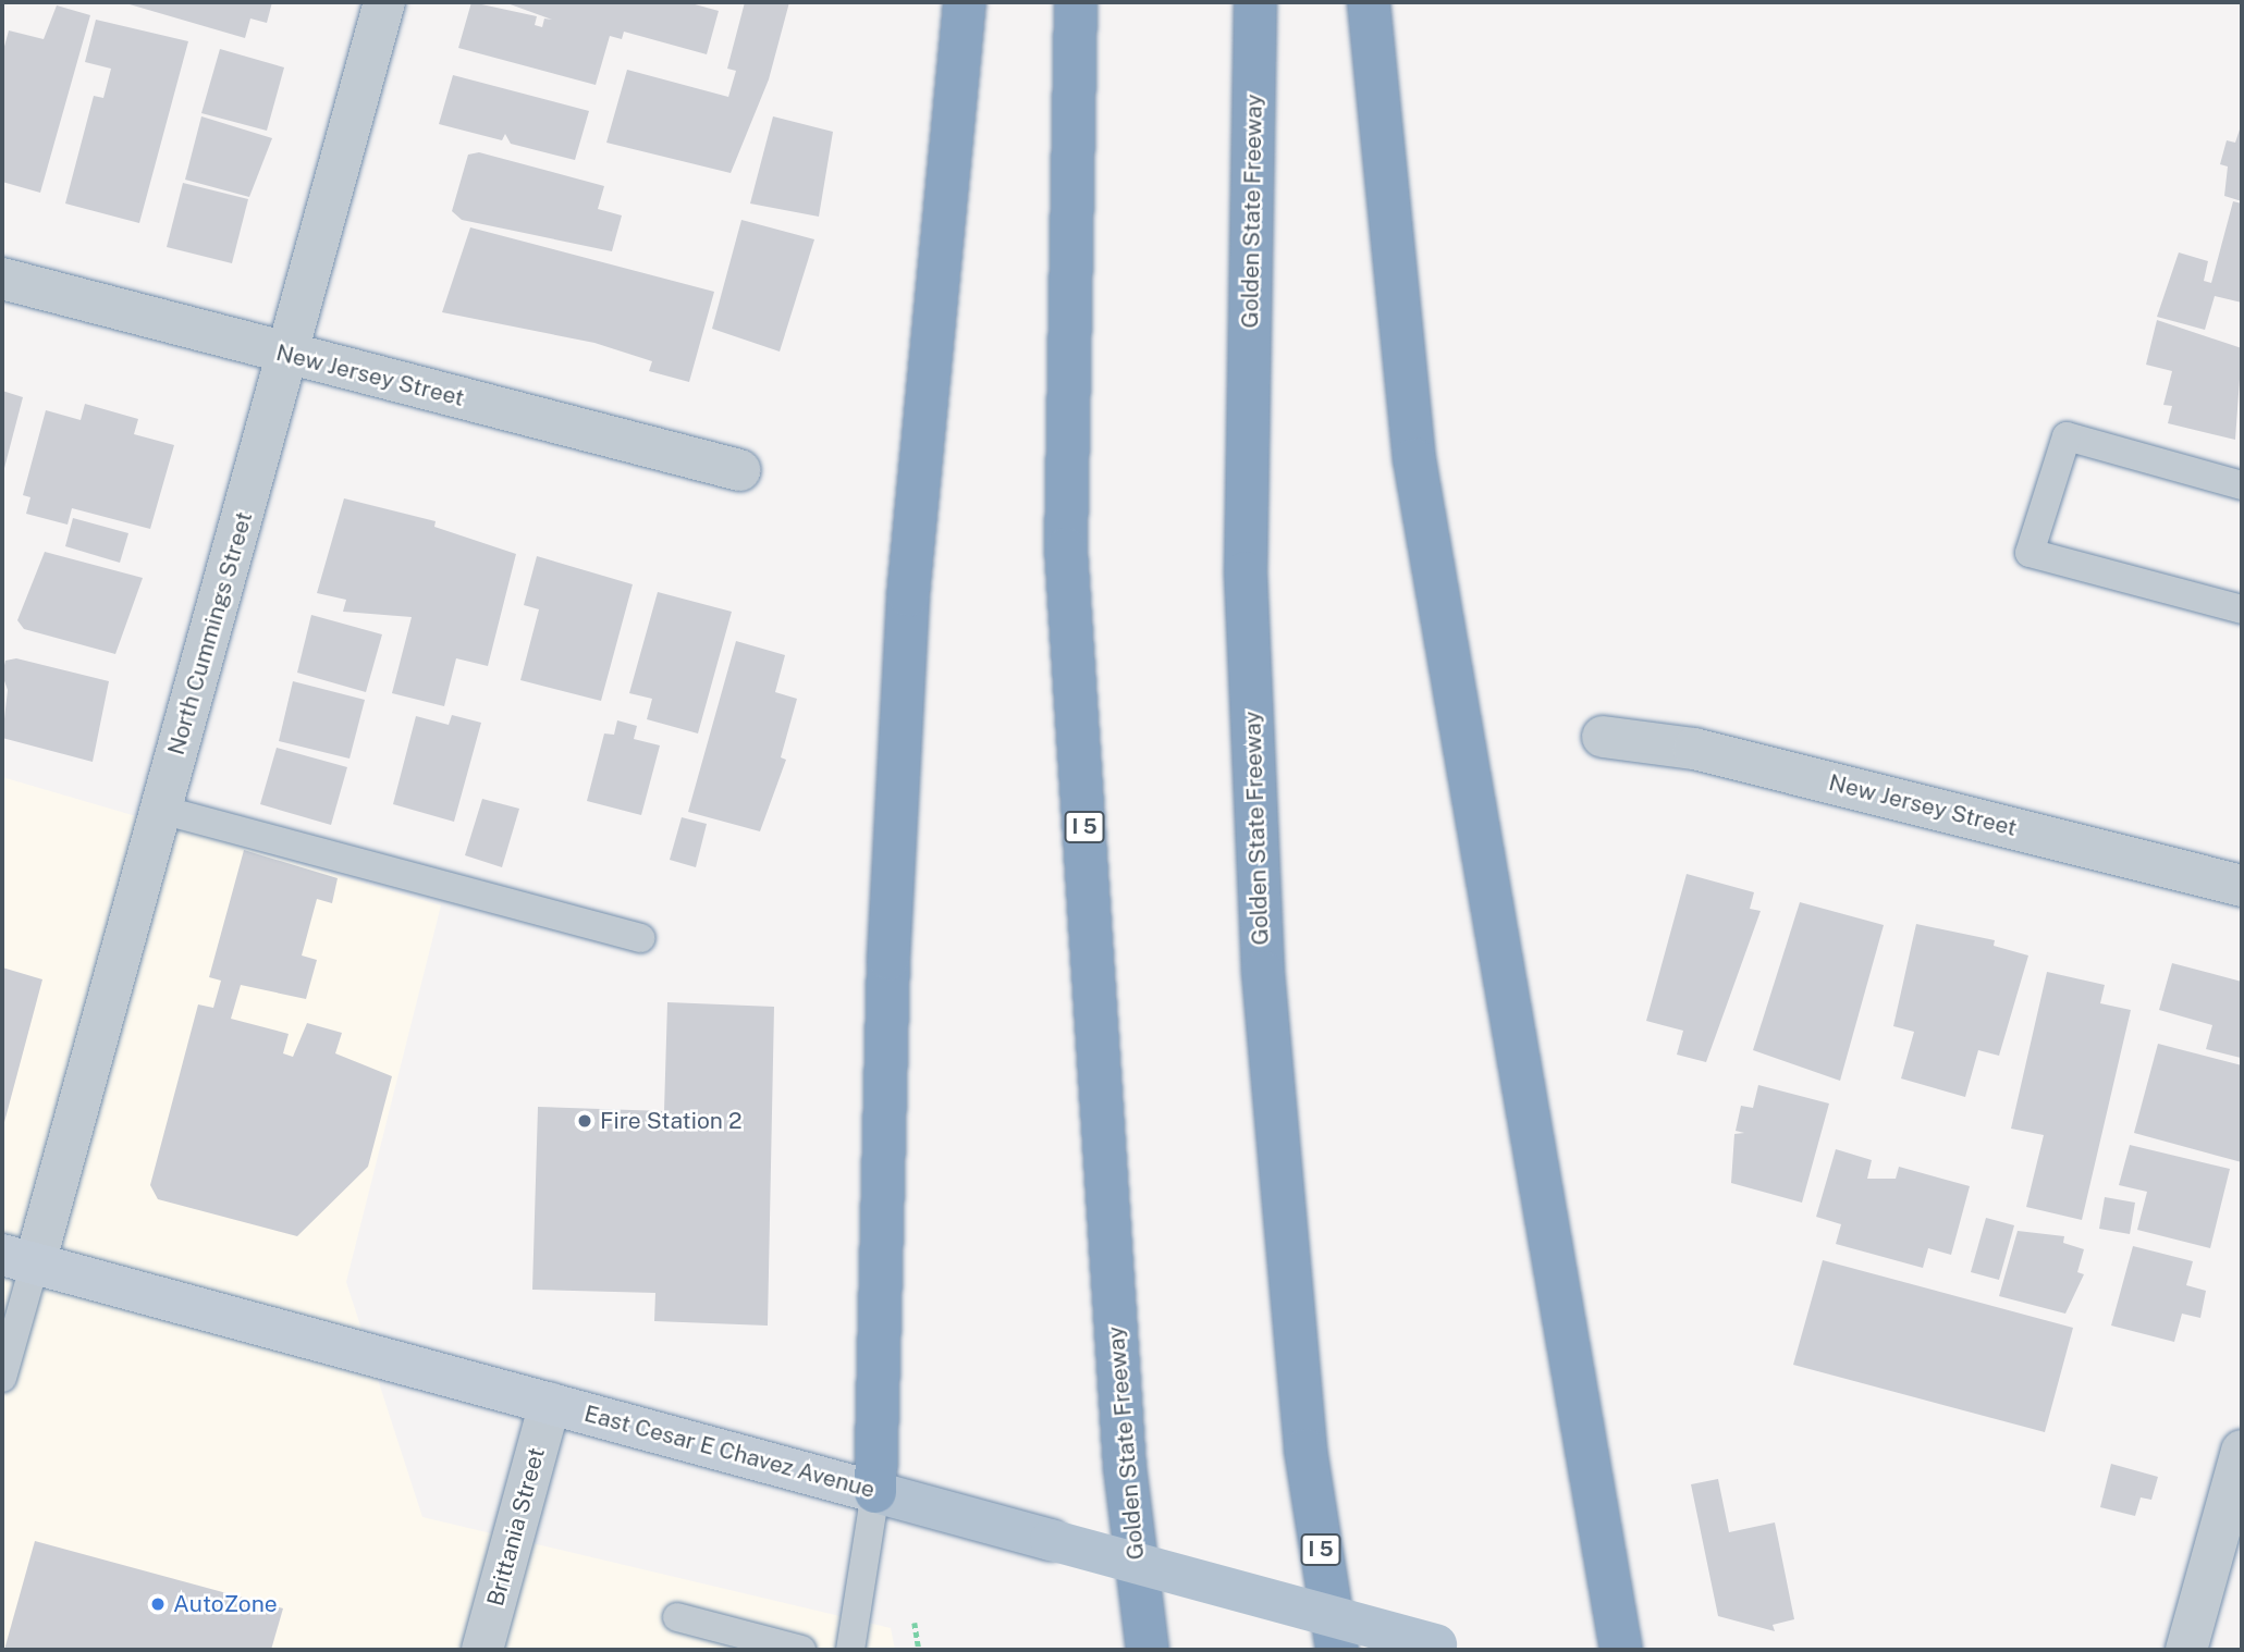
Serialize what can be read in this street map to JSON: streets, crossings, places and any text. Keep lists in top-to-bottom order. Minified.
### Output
{"streets":{"highway":["Golden State Freeway","I 5"],"main road":["East Cesar E Chavez Avenue"],"street":["New Jersey Street","North Cummings Street","Brittania Street"]},"crossings":[["New Jersey Street","North Cummings Street"],["North Cummings Street","East Cesar E Chavez Avenue"],["East Cesar E Chavez Avenue","Brittania Street"]],"places":["Fire Station 2","AutoZone"]}
